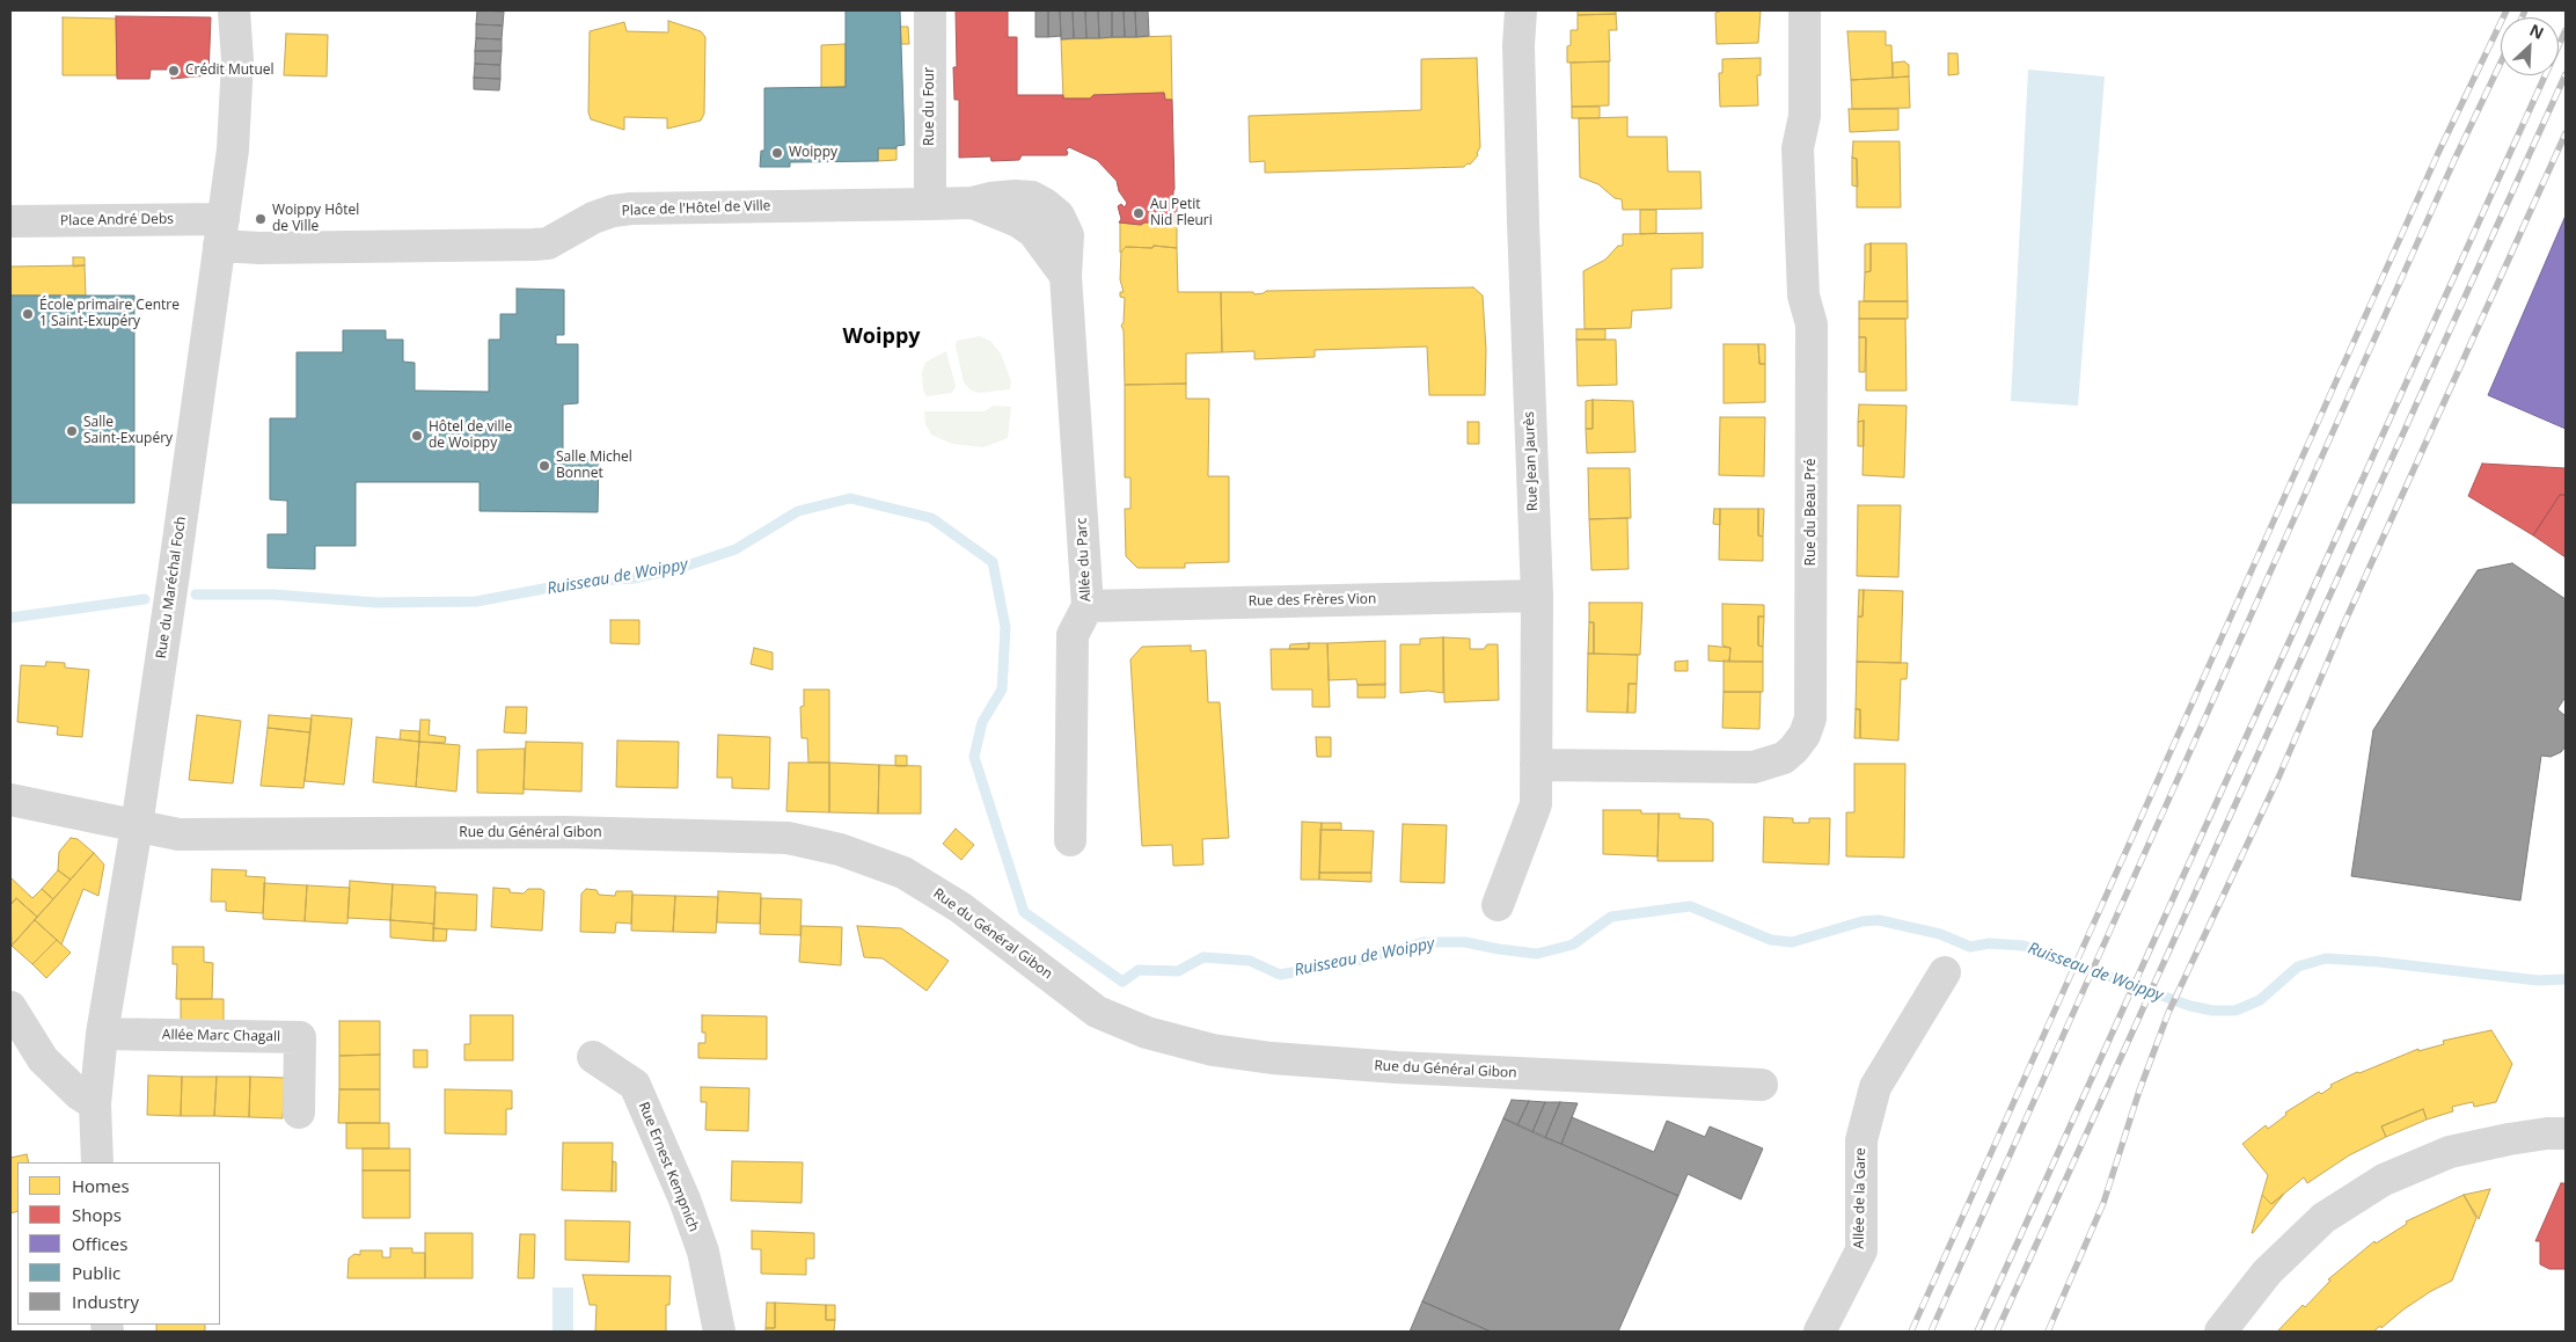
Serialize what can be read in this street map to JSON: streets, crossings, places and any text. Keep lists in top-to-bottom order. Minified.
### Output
{"streets":{"street":["Rue du Four","Place de l'Hôtel de Ville","Place André Debs","Rue Jean Jaurès","Rue du Beau Pré","Allée du Parc","Rue du Maréchal Foch","Rue des Frères Vion","Rue du Général Gibon","Allée Marc Chagall","Rue Ernest Kempnich","Allée de la Gare"]},"crossings":[["Rue du Four","Place de l'Hôtel de Ville"],["Place de l'Hôtel de Ville","Place André Debs"],["Place de l'Hôtel de Ville","Allée du Parc"],["Place de l'Hôtel de Ville","Rue du Maréchal Foch"],["Place André Debs","Rue du Maréchal Foch"],["Rue Jean Jaurès","Rue du Beau Pré"],["Rue Jean Jaurès","Rue des Frères Vion"],["Allée du Parc","Rue des Frères Vion"],["Rue du Maréchal Foch","Rue du Général Gibon"],["Rue du Maréchal Foch","Allée Marc Chagall"]],"districts":["Woippy"],"water":["Ruisseau de Woippy"],"places":["Crédit Mutuel","Woippy","Au Petit Nid Fleuri","Woippy Hôtel de Ville","École primaire Centre 1 Saint-Exupéry","Salle Saint-Exupéry","Hôtel de ville de Woippy","Salle Michel Bonnet"],"legend":["Homes","Shops","Offices","Public","Industry"],"north":"top right"}
